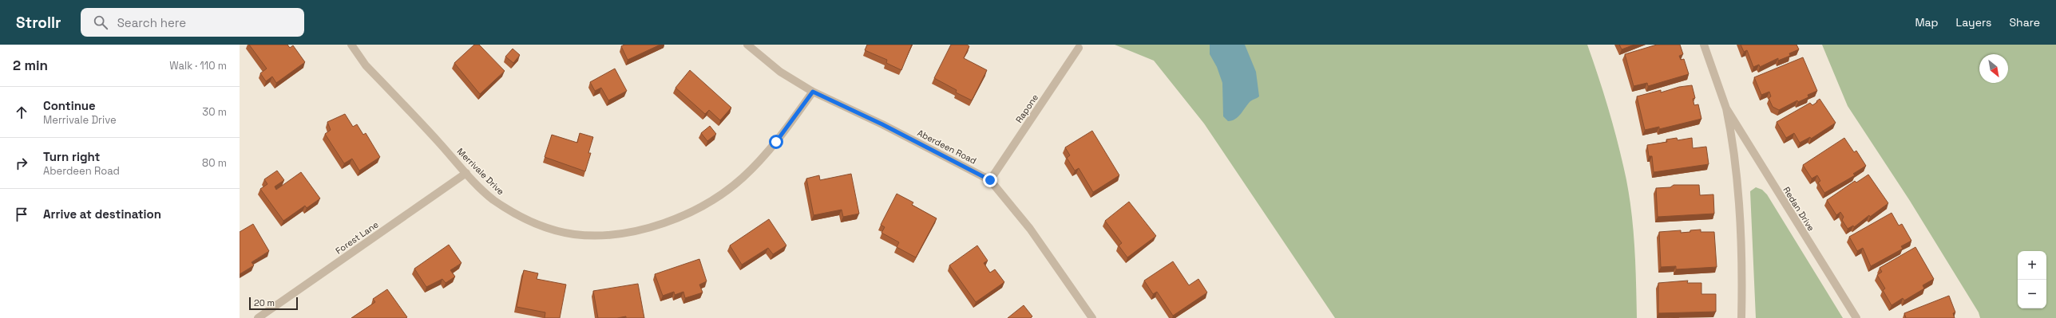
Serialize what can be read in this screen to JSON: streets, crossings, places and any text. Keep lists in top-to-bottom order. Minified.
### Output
{"streets":{"street":["Rapone","Aberdeen Road","Merrivale Drive","Redan Drive","Forest Lane"]},"crossings":[["Rapone","Aberdeen Road"],["Aberdeen Road","Merrivale Drive"],["Merrivale Drive","Forest Lane"]],"scale_bar":"20 m","north":"bottom right","page":{"header":"Strollr","search":"Search here","nav":["Map","Layers","Share"],"heading":["2 min","Walk · 110 m"],"list":[["Continue","Merrivale Drive","30 m"],["Turn right","Aberdeen Road","80 m"],"Arrive at destination"],"map_buttons":["+","−"],"scale":"20 m"}}
